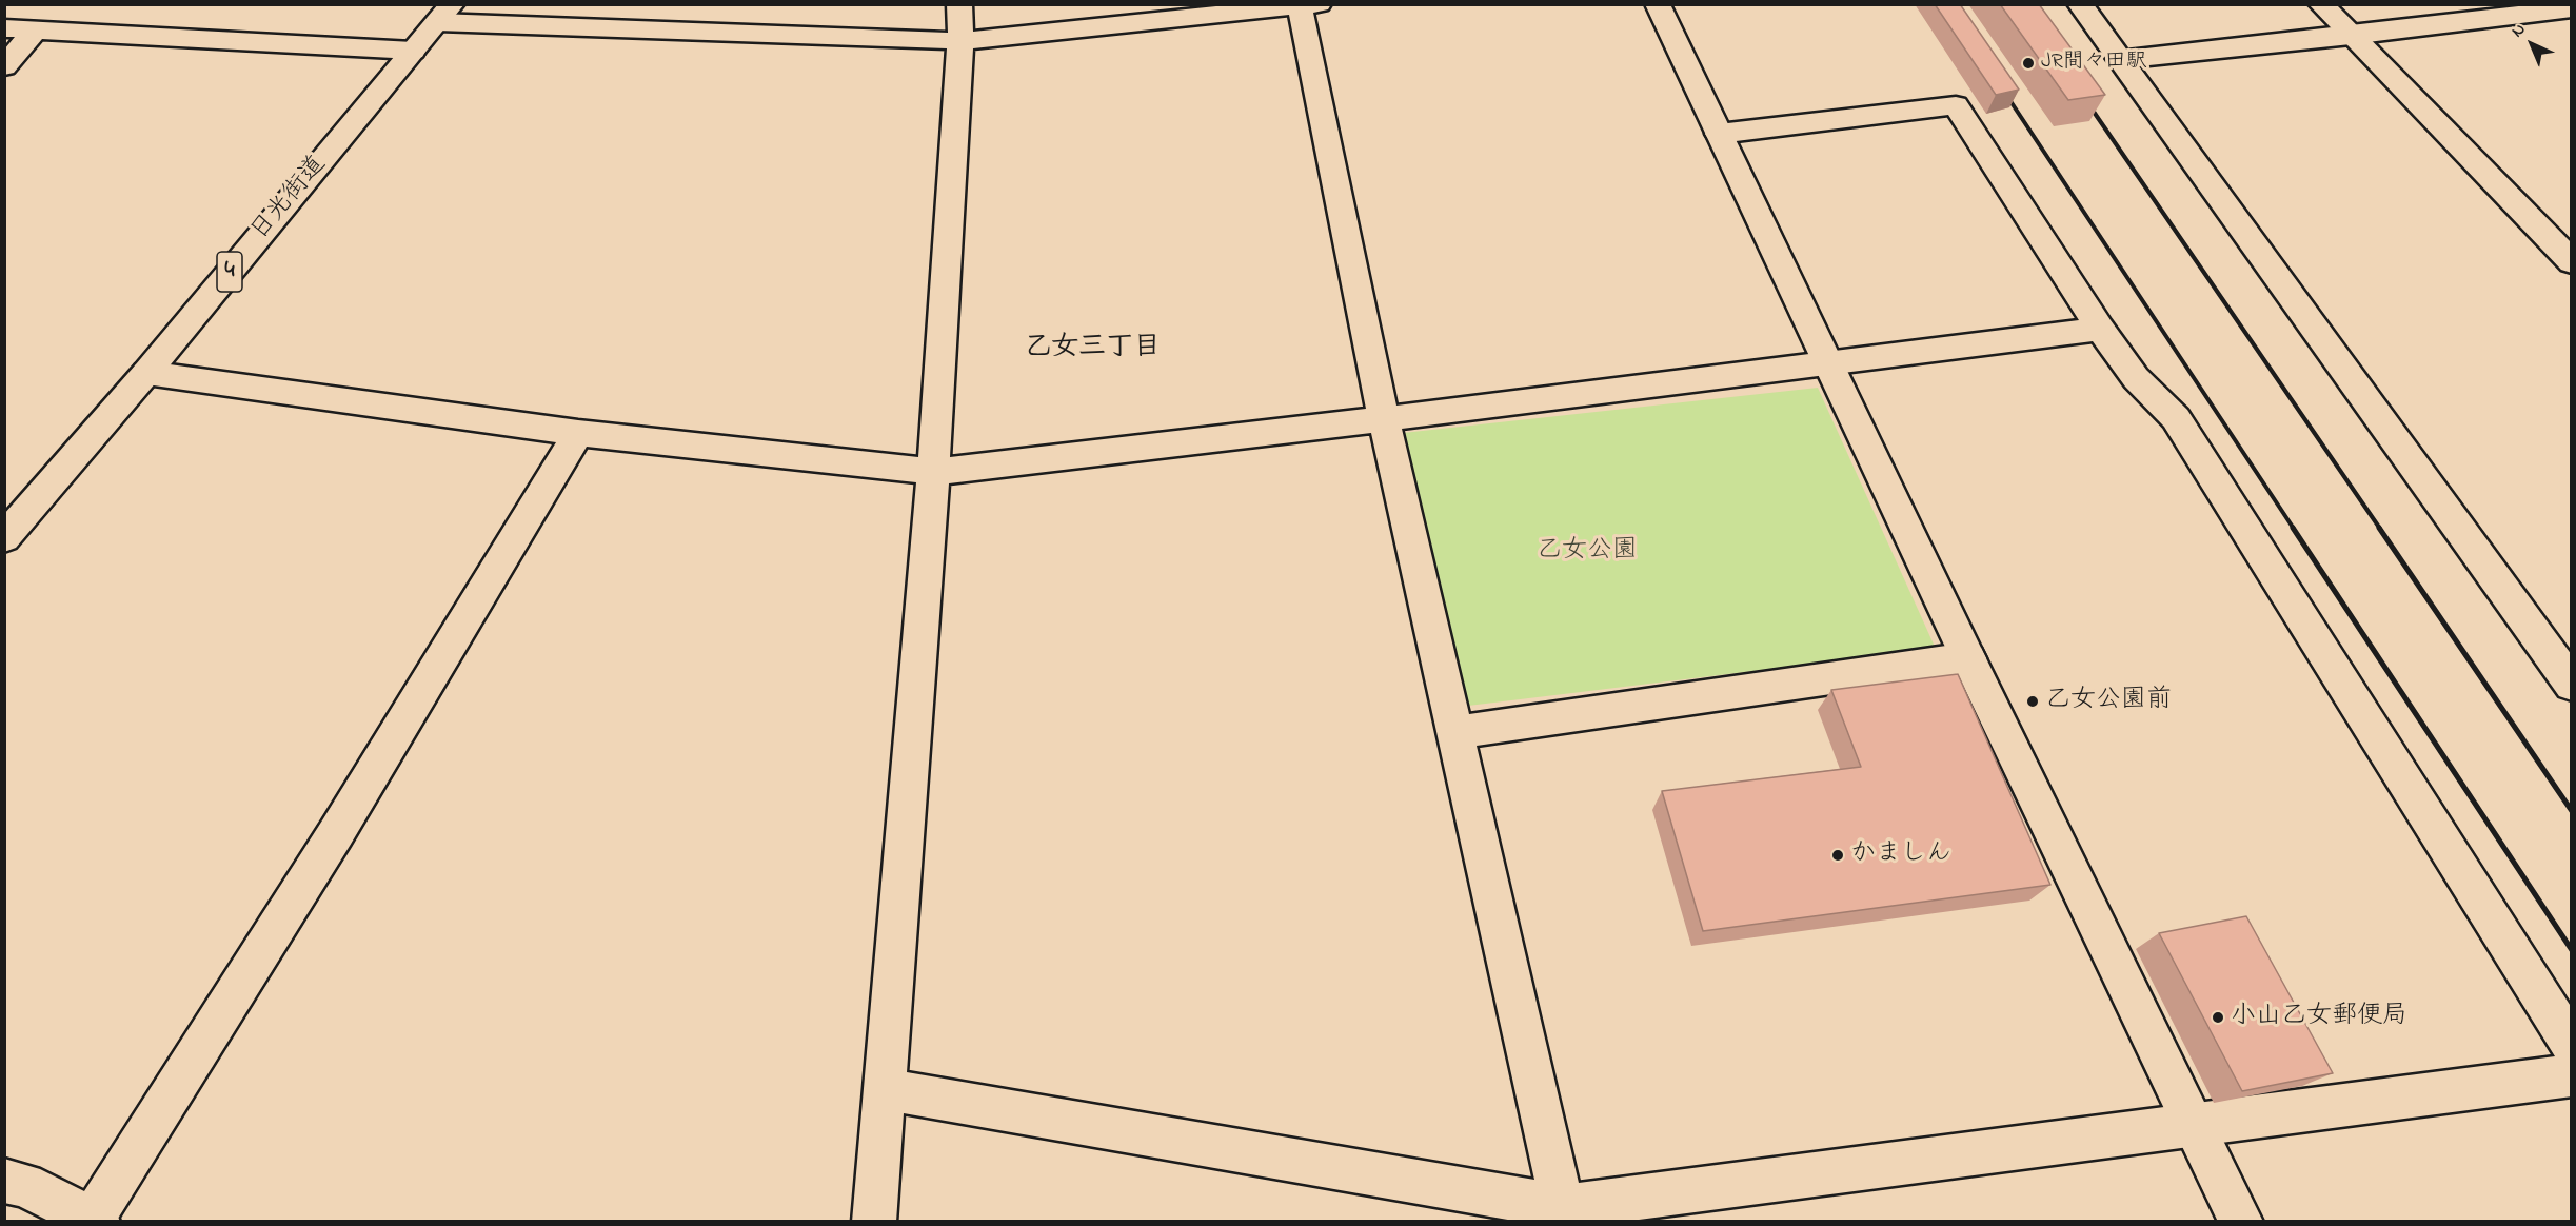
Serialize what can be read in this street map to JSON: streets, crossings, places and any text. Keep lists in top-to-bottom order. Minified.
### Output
{"streets":{"main road":["日光街道","4"]},"districts":["乙女三丁目"],"parks":["乙女公園"],"places":["JR間々田駅","乙女公園前","かましん","小山乙女郵便局"],"north":"top left"}
